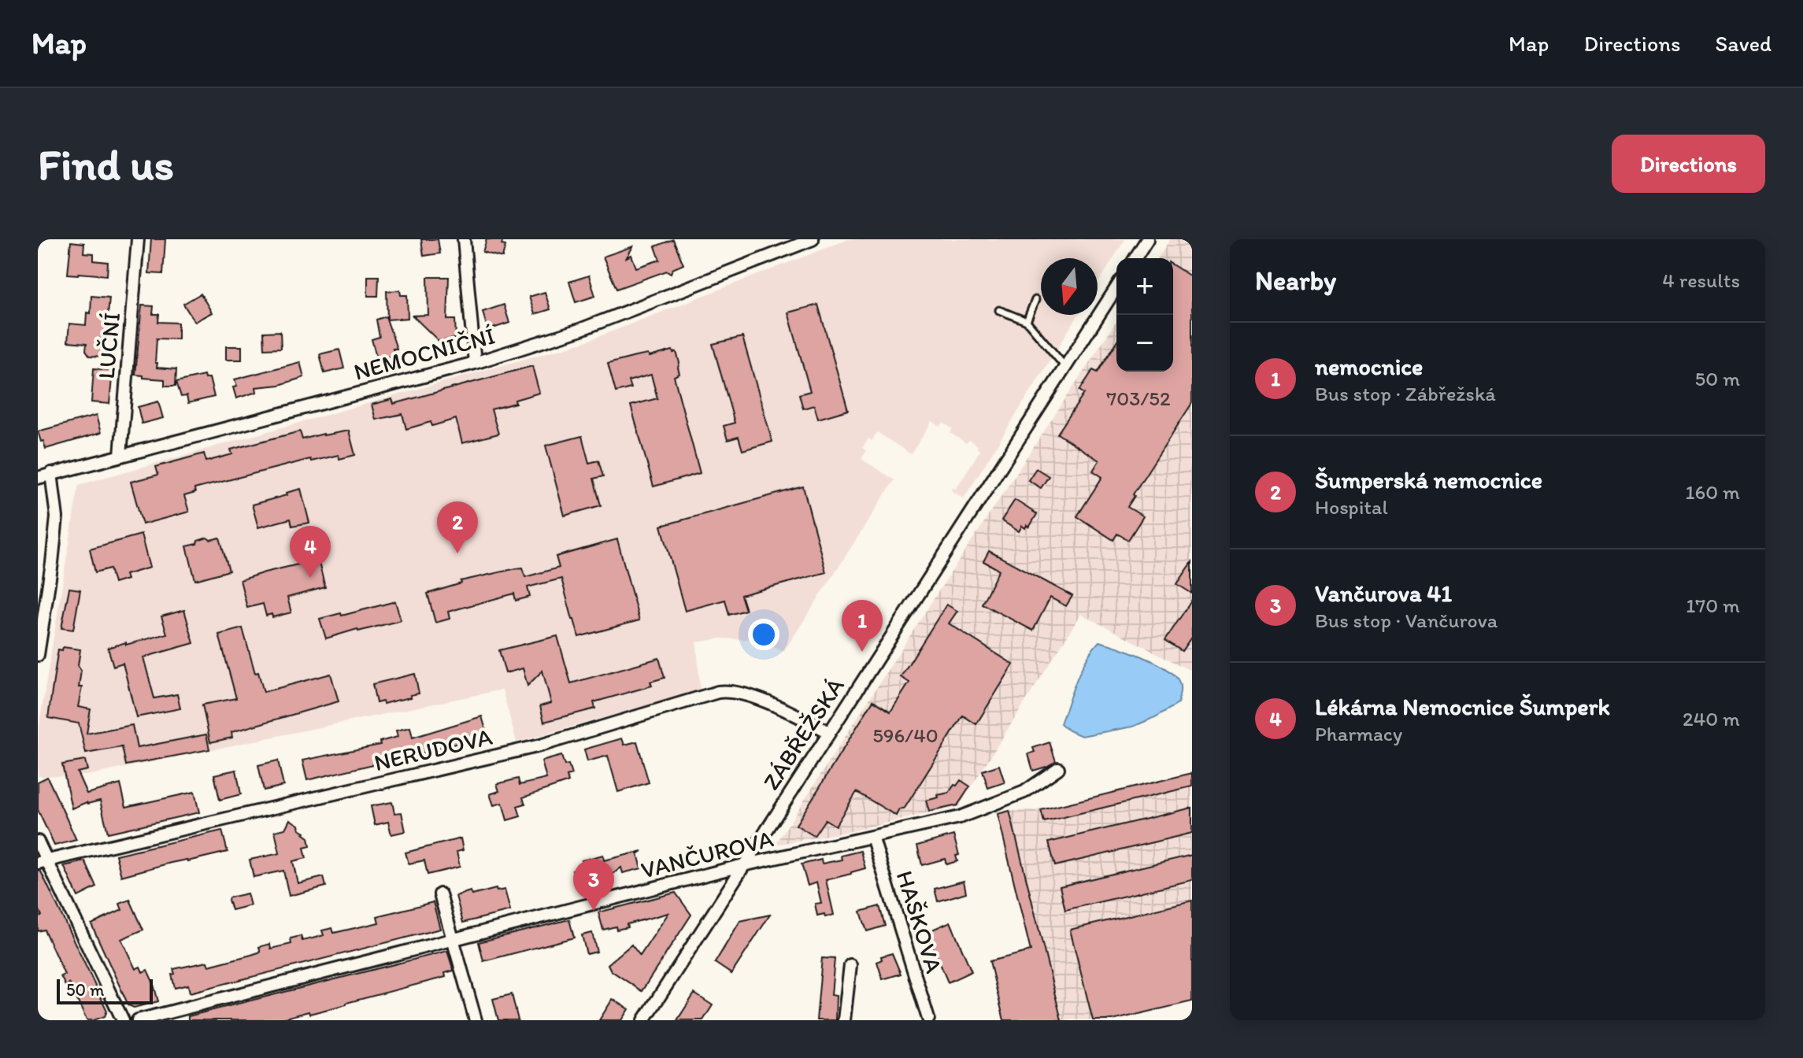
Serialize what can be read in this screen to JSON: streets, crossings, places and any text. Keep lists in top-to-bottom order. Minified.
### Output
{"streets":{"street":["LUČNÍ","NEMOCNIČNÍ","ZÁBŘEŽSKÁ","NERUDOVA","VANČUROVA","HAŠKOVA"]},"crossings":[["LUČNÍ","NEMOCNIČNÍ"],["ZÁBŘEŽSKÁ","NERUDOVA"],["ZÁBŘEŽSKÁ","VANČUROVA"],["VANČUROVA","HAŠKOVA"]],"house_numbers":["703/52","596/40"],"scale_bar":"50 m","north":"bottom","page":{"header":"Map","nav":["Map","Directions","Saved"],"buttons":"Directions","title":"Find us","heading":["Nearby","4 results"],"map_buttons":["+","−"],"list":[{"mark":"1","name":"nemocnice","note":"Bus stop · Zábřežská","value":"50 m"},{"mark":"2","name":"Šumperská nemocnice","note":"Hospital","value":"160 m"},{"mark":"3","name":"Vančurova 41","note":"Bus stop · Vančurova","value":"170 m"},{"mark":"4","name":"Lékárna Nemocnice Šumperk","note":"Pharmacy","value":"240 m"}],"pins":["2","4","1","3"],"scale":"50 m"}}
